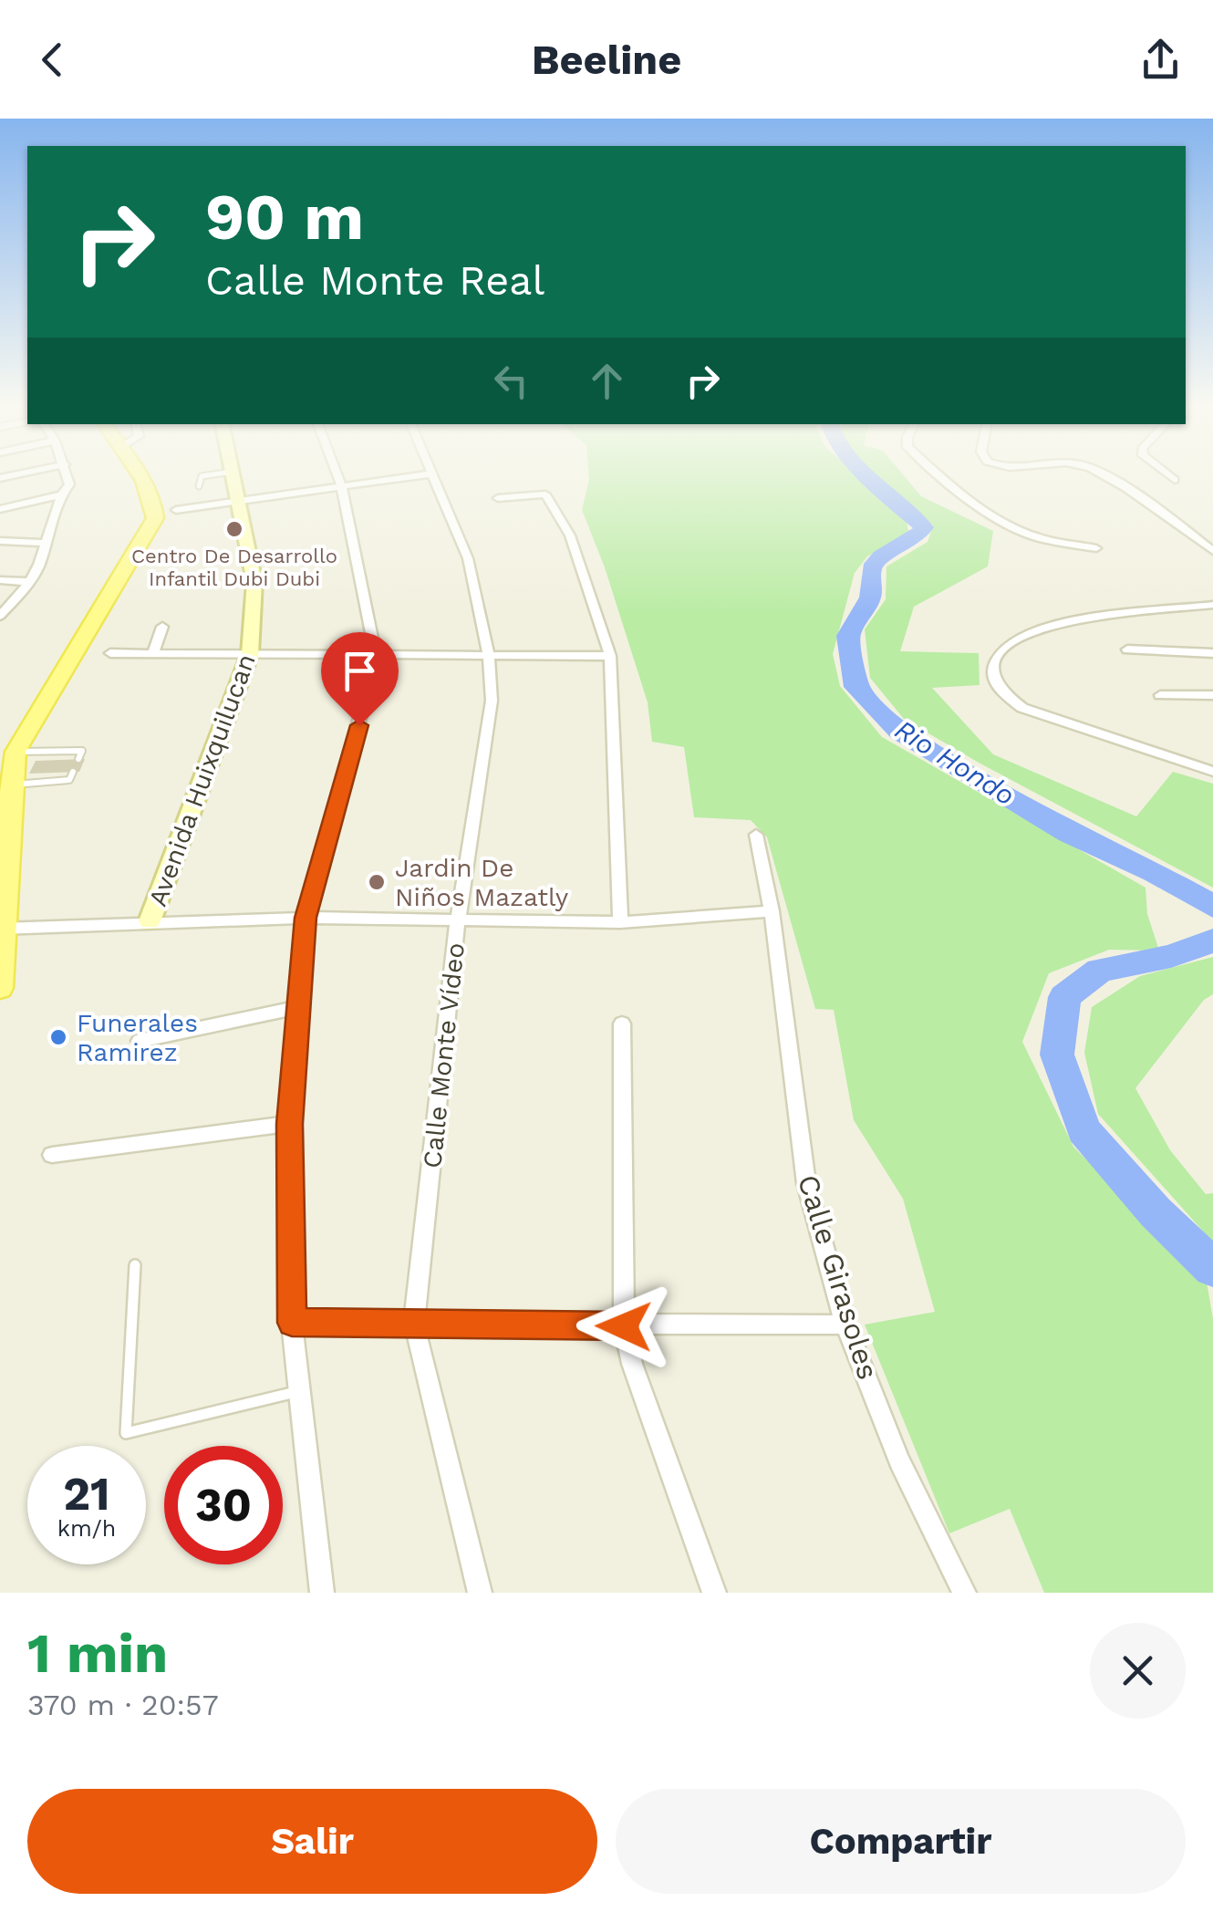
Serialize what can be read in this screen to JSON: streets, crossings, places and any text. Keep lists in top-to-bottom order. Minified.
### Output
{"streets":{"street":["Avenida Huixquilucan","Calle Monte Vídeo","Calle Girasoles"]},"water":["Rio Hondo"],"places":["Centro De Desarrollo Infantil Dubi Dubi","Jardin De Niños Mazatly","Funerales Ramirez"],"page":{"header":"Beeline","turn":["90 m","Calle Monte Real"],"speed":"21 km/h","limit":"30","heading":["1 min","370 m · 20:57"],"buttons":["Salir","Compartir"]}}
